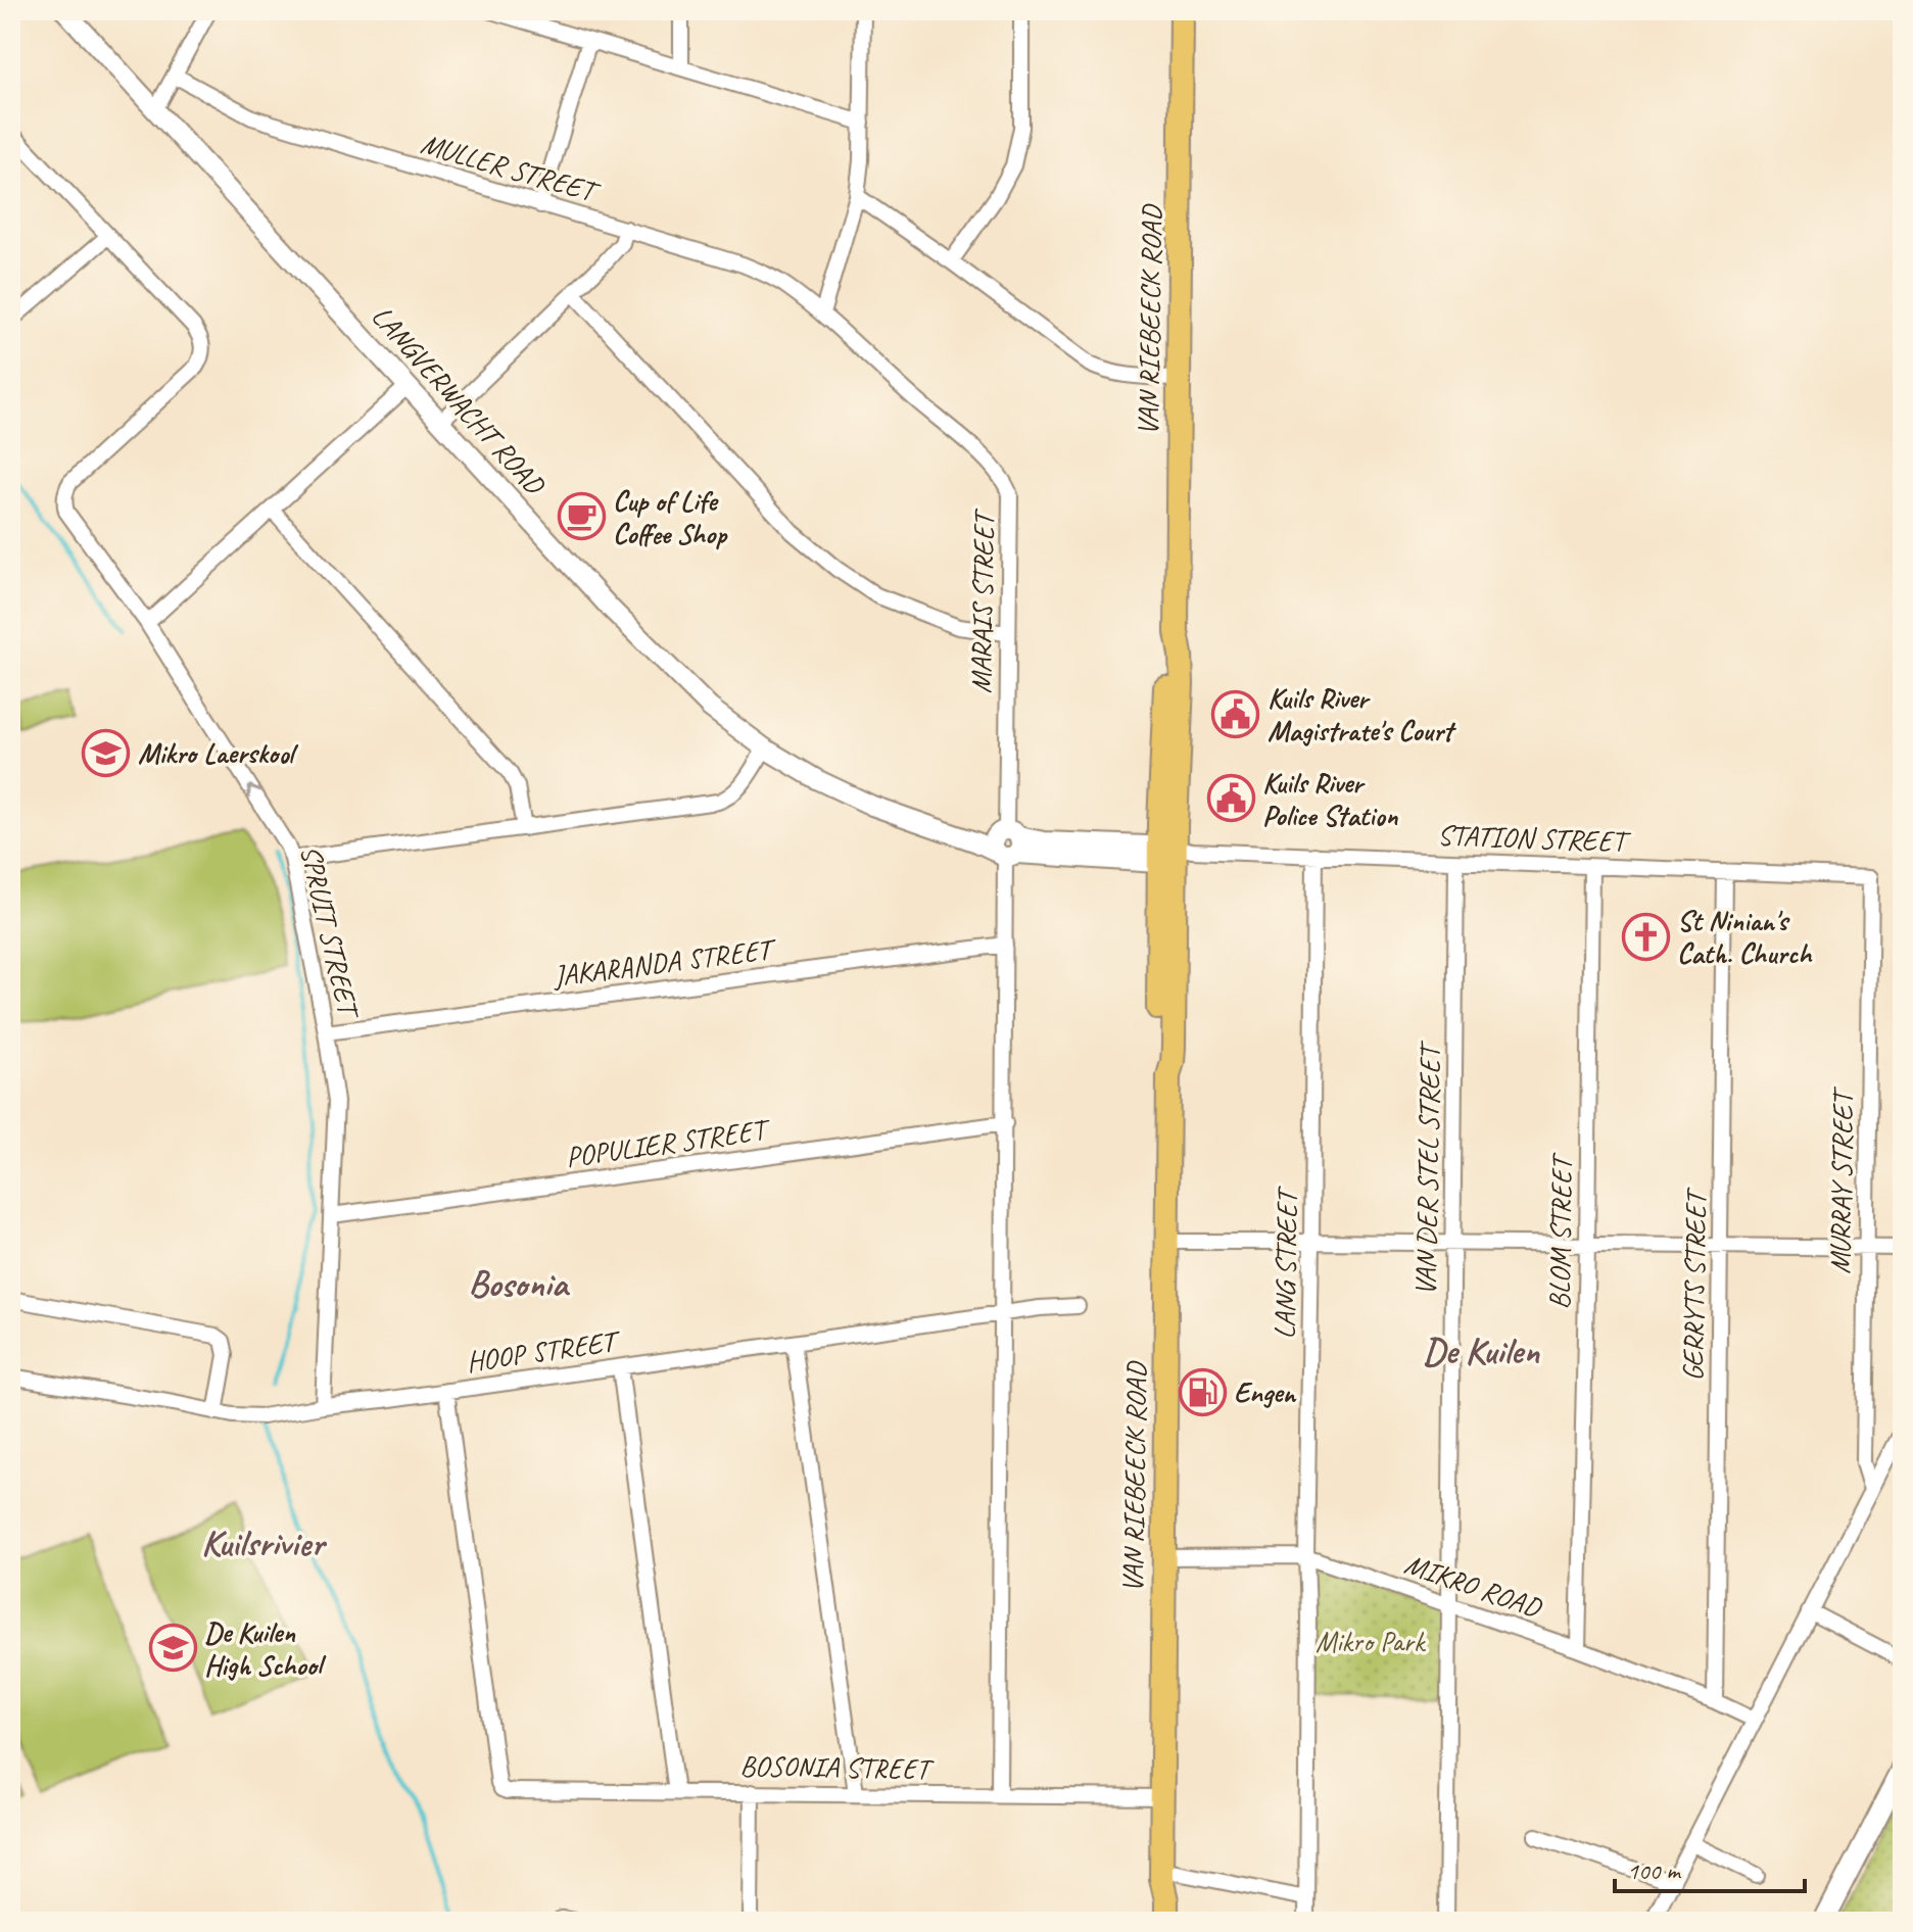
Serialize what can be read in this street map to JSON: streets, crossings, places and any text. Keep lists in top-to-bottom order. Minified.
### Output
{"streets":{"main road":["VAN RIEBEECK ROAD"],"street":["MULLER STREET","LANGVERWACHT ROAD","MARAIS STREET","STATION STREET","SPRUIT STREET","JAKARANDA STREET","POPULIER STREET","VAN DER STEL STREET","MURRAY STREET","BLOM STREET","LANG STREET","GERRYTS STREET","HOOP STREET","MIKRO ROAD","BOSONIA STREET"]},"crossings":[["MULLER STREET","MARAIS STREET"],["VAN RIEBEECK ROAD","LANGVERWACHT ROAD"],["VAN RIEBEECK ROAD","STATION STREET"],["VAN RIEBEECK ROAD","MIKRO ROAD"],["VAN RIEBEECK ROAD","BOSONIA STREET"],["LANGVERWACHT ROAD","MARAIS STREET"],["LANGVERWACHT ROAD","STATION STREET"],["MARAIS STREET","JAKARANDA STREET"],["MARAIS STREET","POPULIER STREET"],["MARAIS STREET","HOOP STREET"],["MARAIS STREET","BOSONIA STREET"],["STATION STREET","VAN DER STEL STREET"],["STATION STREET","MURRAY STREET"],["STATION STREET","BLOM STREET"],["STATION STREET","LANG STREET"],["STATION STREET","GERRYTS STREET"],["SPRUIT STREET","JAKARANDA STREET"],["SPRUIT STREET","POPULIER STREET"],["SPRUIT STREET","HOOP STREET"],["VAN DER STEL STREET","MIKRO ROAD"],["BLOM STREET","MIKRO ROAD"],["LANG STREET","MIKRO ROAD"],["GERRYTS STREET","MIKRO ROAD"],["HOOP STREET","BOSONIA STREET"]],"districts":["Bosonia","De Kuilen","Kuilsrivier"],"parks":["Mikro Park"],"places":{"cafe":["Cup of Life Coffee Shop"],"public building":["Kuils River Magistrate's Court","Kuils River Police Station"],"school or university":["Mikro Laerskool","De Kuilen High School"],"church":["St Ninian's Cath. Church"],"fuel station":["Engen"]},"scale_bar":"100 m"}
